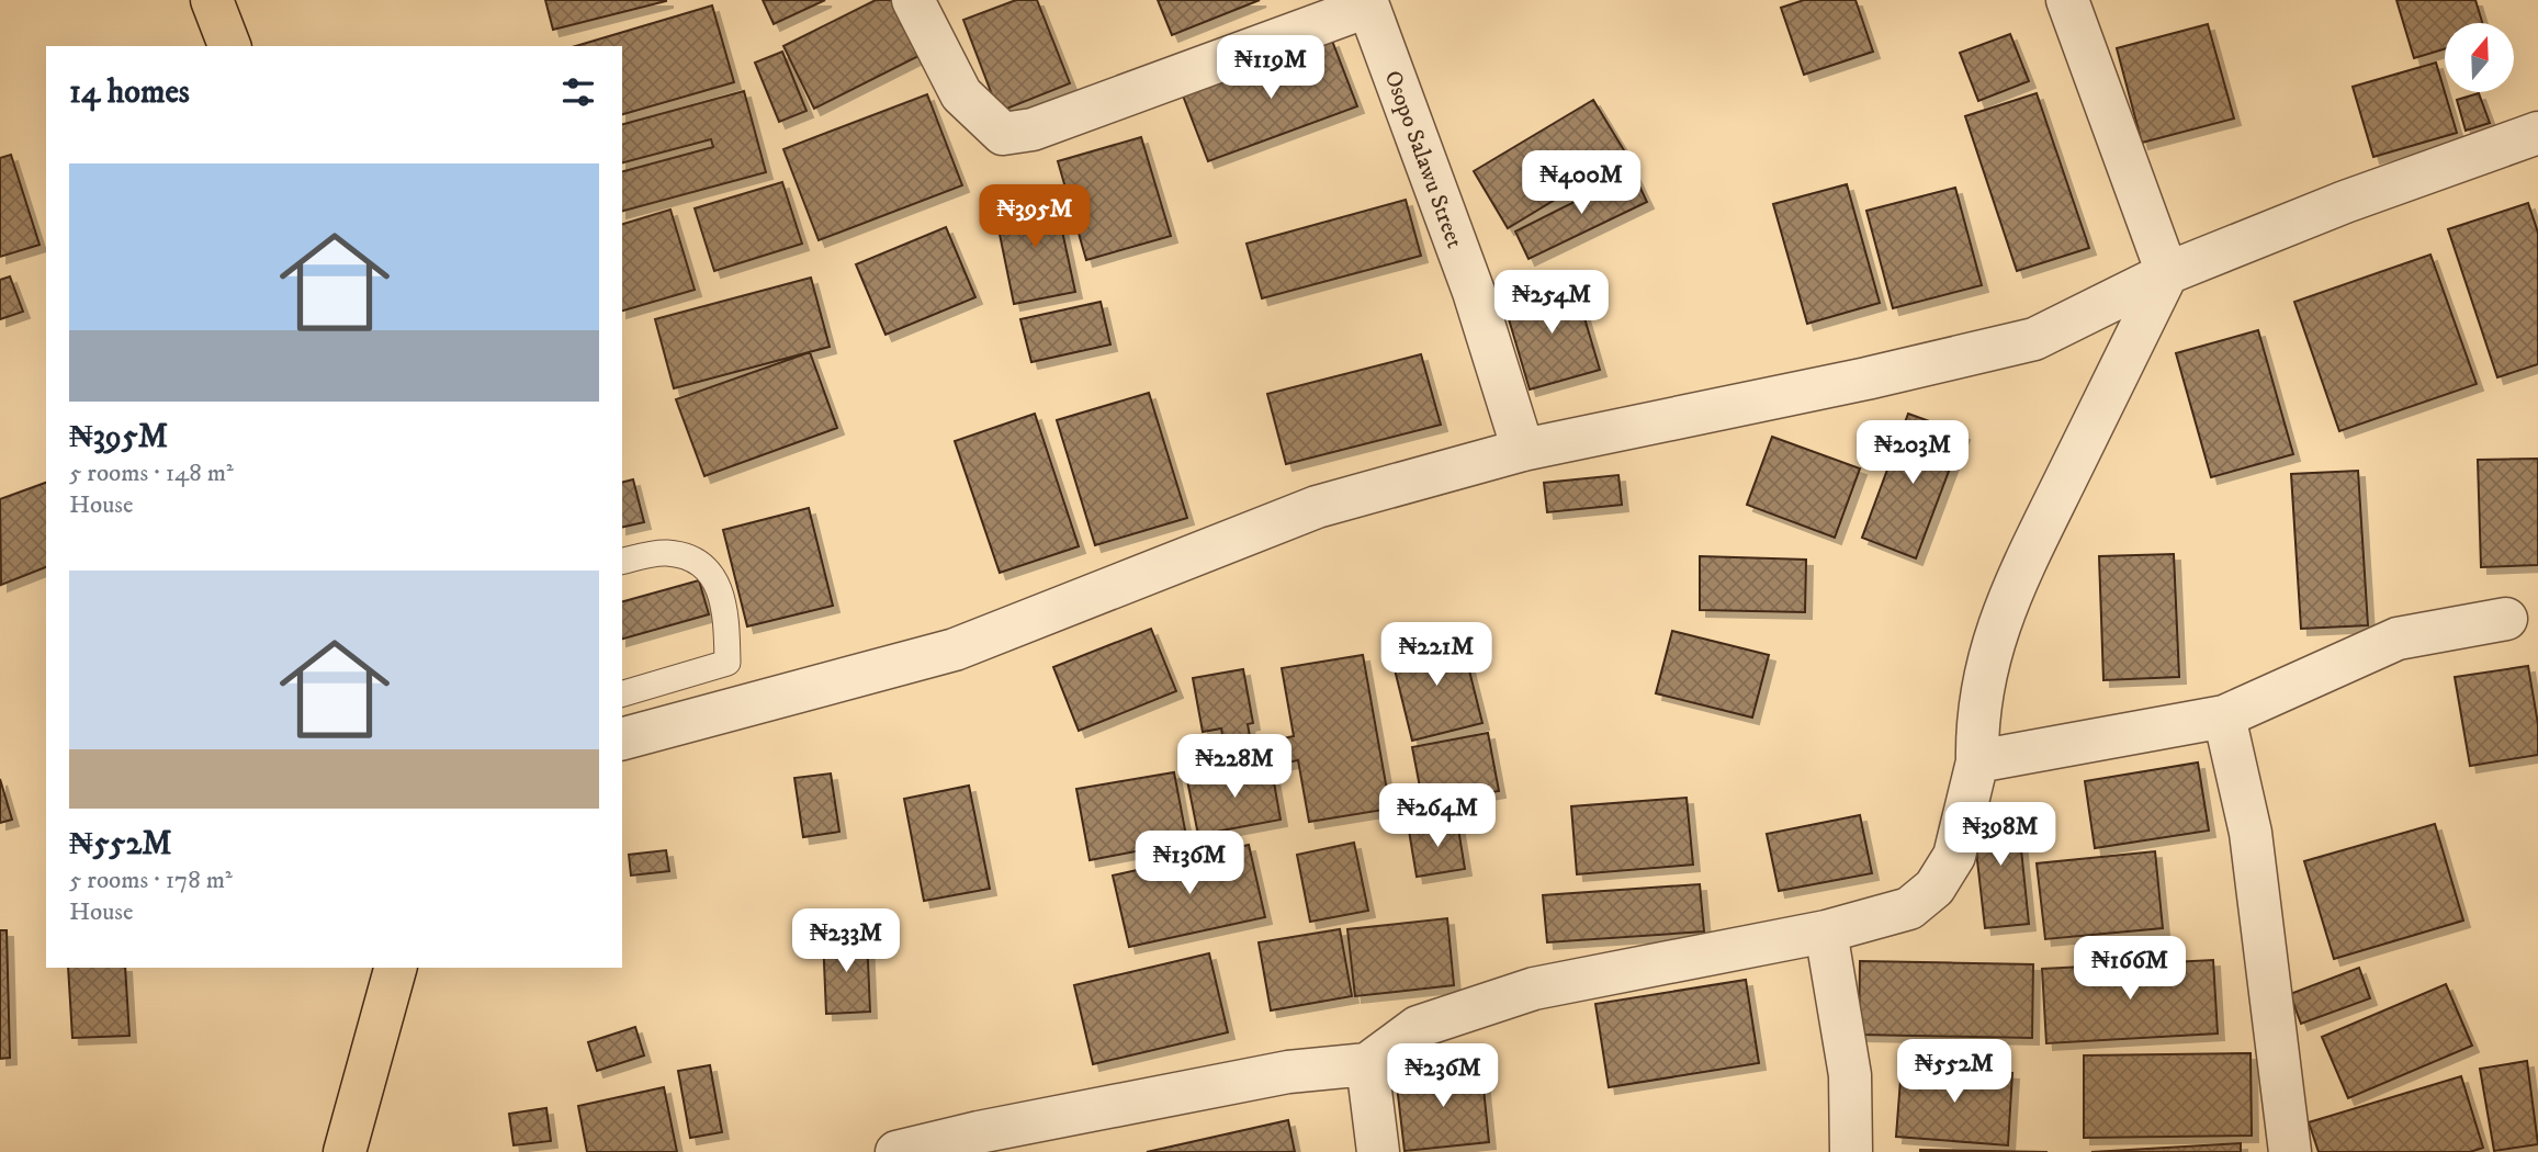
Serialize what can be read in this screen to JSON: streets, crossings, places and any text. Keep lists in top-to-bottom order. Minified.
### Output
{"streets":{"street":["Osopo Salawu Street"]},"north":"top","page":{"price":["₦119M","₦400M","₦395M","₦254M","₦203M","₦221M","₦228M","₦264M","₦398M","₦136M","₦233M","₦166M","₦552M","₦236M"],"heading":"14 homes","list":[{"name":"₦395M","note":"5 rooms · 148 m² · House"},{"name":"₦552M","note":"5 rooms · 178 m² · House"}]}}
